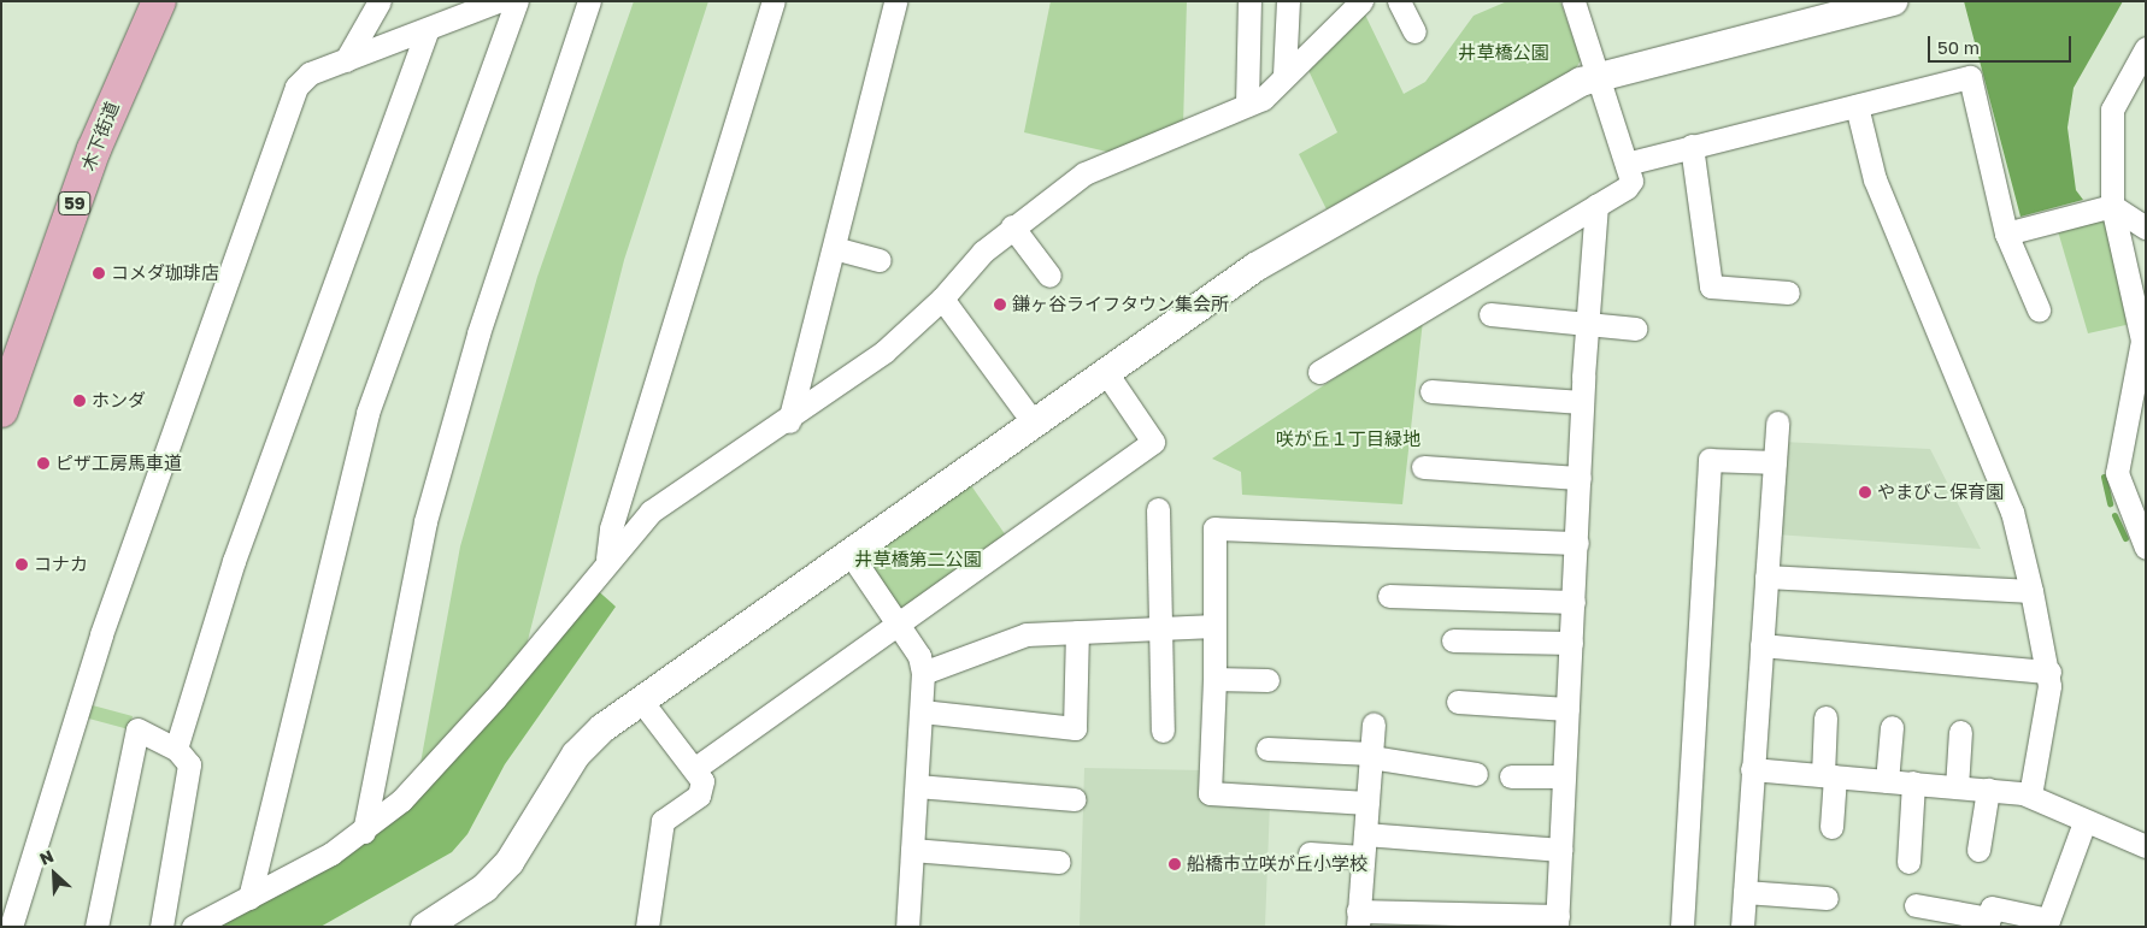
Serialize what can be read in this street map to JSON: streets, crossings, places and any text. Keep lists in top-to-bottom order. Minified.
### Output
{"streets":{"main road":["木下街道","59"]},"parks":["井草橋公園","咲が丘１丁目緑地","井草橋第二公園"],"places":["コメダ珈琲店","鎌ヶ谷ライフタウン集会所","ホンダ","ピザ工房馬車道","やまびこ保育園","コナカ","船橋市立咲が丘小学校"],"scale_bar":"50 m","north":"top left"}
